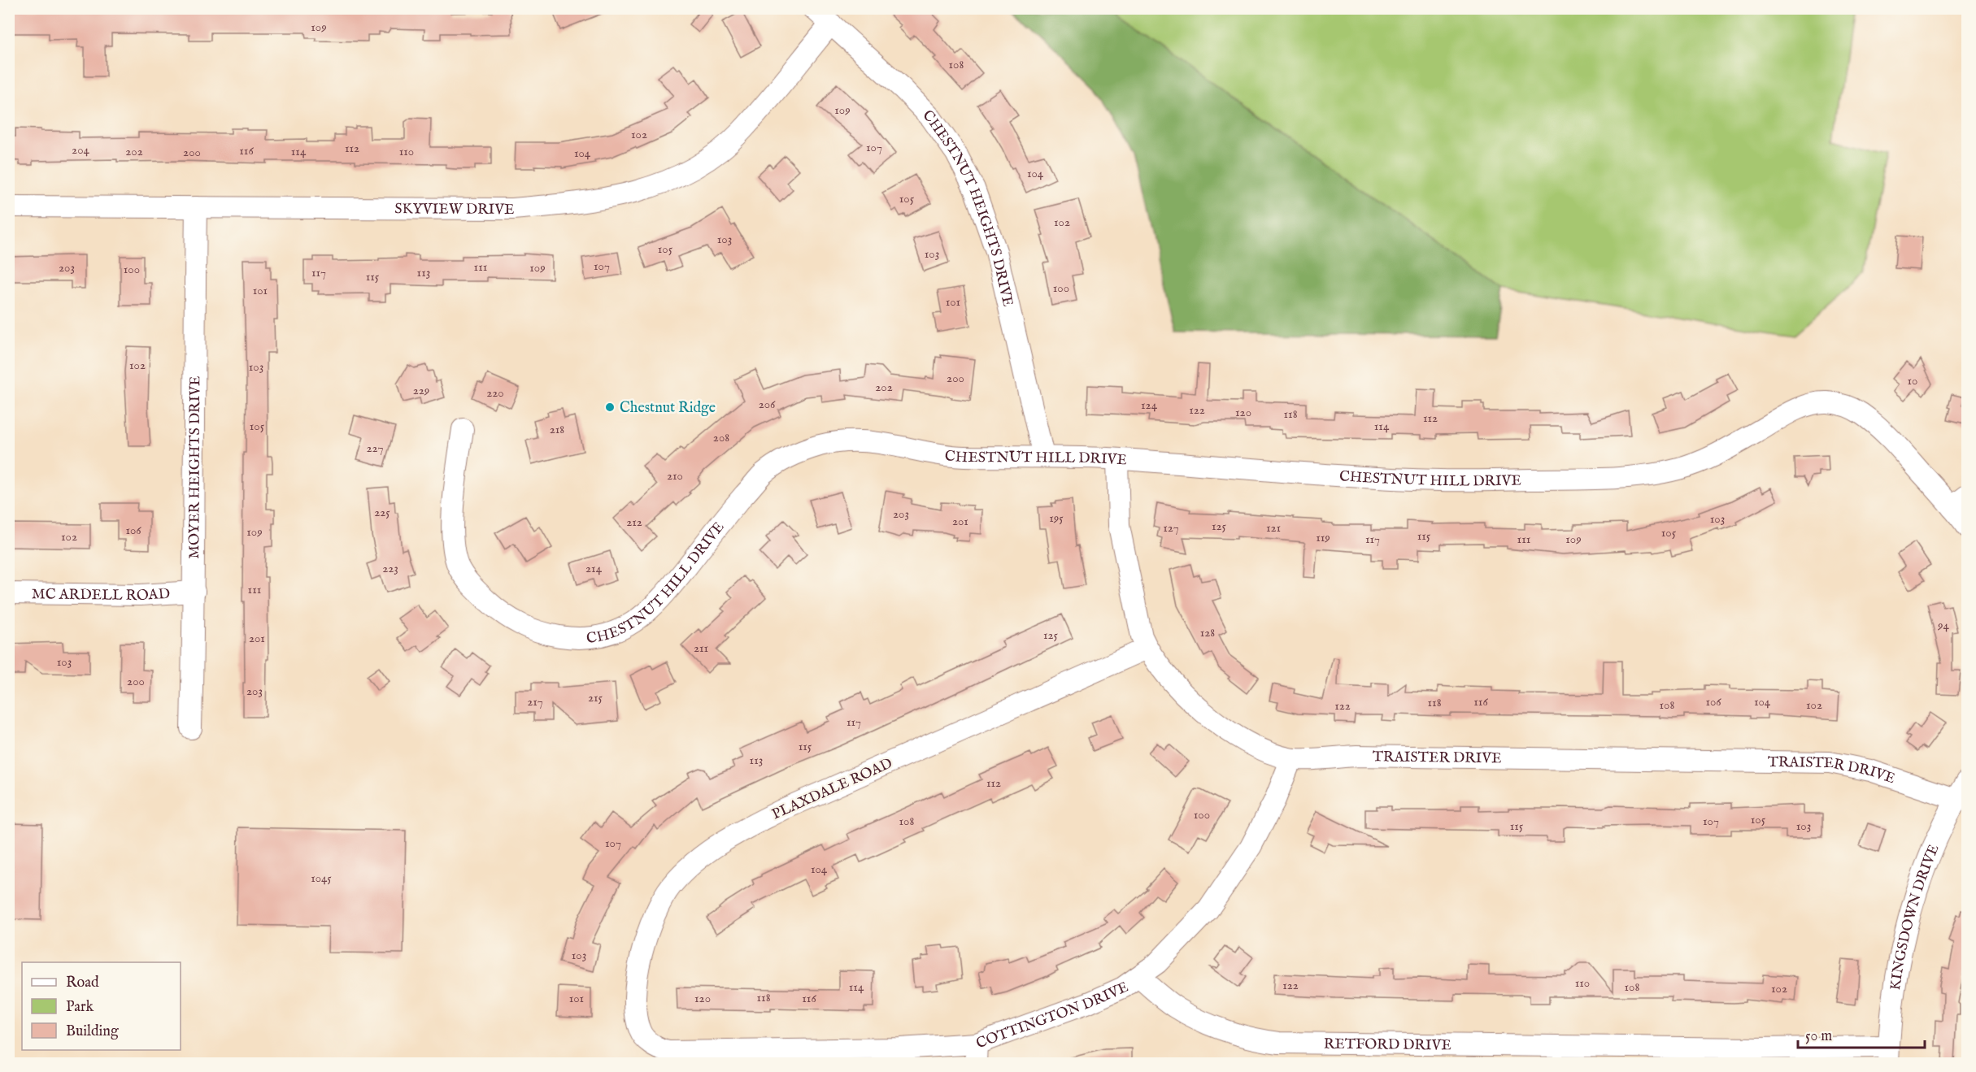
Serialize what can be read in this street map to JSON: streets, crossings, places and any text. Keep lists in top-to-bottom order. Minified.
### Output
{"streets":{"street":["SKYVIEW DRIVE","CHESTNUT HEIGHTS DRIVE","CHESTNUT HILL DRIVE","MOYER HEIGHTS DRIVE","MC ARDELL ROAD","TRAISTER DRIVE","PLAXDALE ROAD","KINGSDOWN DRIVE","COTTINGTON DRIVE","RETFORD DRIVE"]},"crossings":[["SKYVIEW DRIVE","CHESTNUT HEIGHTS DRIVE"],["SKYVIEW DRIVE","MOYER HEIGHTS DRIVE"],["CHESTNUT HEIGHTS DRIVE","CHESTNUT HILL DRIVE"],["CHESTNUT HILL DRIVE","TRAISTER DRIVE"],["MOYER HEIGHTS DRIVE","MC ARDELL ROAD"],["TRAISTER DRIVE","PLAXDALE ROAD"],["TRAISTER DRIVE","KINGSDOWN DRIVE"],["TRAISTER DRIVE","COTTINGTON DRIVE"],["PLAXDALE ROAD","COTTINGTON DRIVE"],["KINGSDOWN DRIVE","RETFORD DRIVE"],["COTTINGTON DRIVE","RETFORD DRIVE"]],"places":["Chestnut Ridge"],"house_numbers":["109","108","109","102","107","112","204","116","202","114","110","200","104","104","105","102","103","105","103","107","111","203","109","100","117","113","115","100","101","101","102","103","200","10","202","229","220","206","124","122","120","118","112","105","114","218","208","227","210","225","203","195","103","201","212","125","127","121","106","109","105","115","102","119","117","111","109","223","214","111","94","128","125","201","211","103","200","203","215","217","116","106","104","118","108","102","122","117","115","113","112","100","105","108","107","115","103","107","104","1045","103","110","122","114","108","102","118","101","120","116"],"legend":["Road","Park","Building"],"scale_bar":"50 m"}
